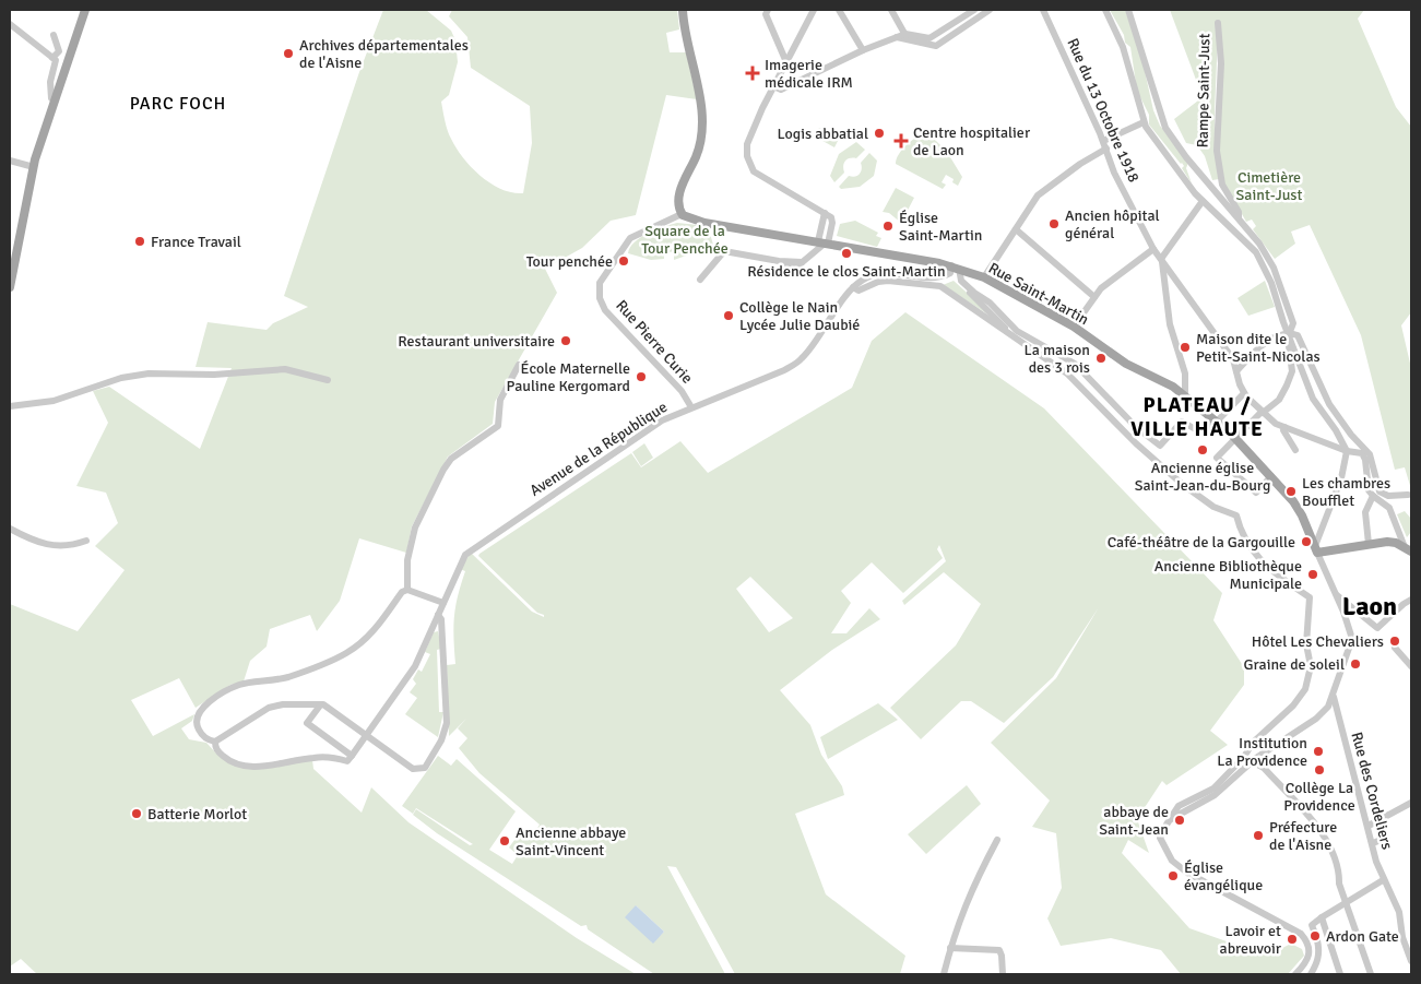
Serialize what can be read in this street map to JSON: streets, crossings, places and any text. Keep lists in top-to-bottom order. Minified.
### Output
{"streets":{"main road":["Rue Saint-Martin"],"street":["Rampe Saint-Just","Rue du 13 Octobre 1918","Rue Pierre Curie","Avenue de la République","Rue des Cordeliers"]},"crossings":[["Rue Saint-Martin","Rue Pierre Curie"],["Rue Saint-Martin","Avenue de la République"],["Rue Pierre Curie","Avenue de la République"]],"districts":["PARC FOCH","PLATEAU / VILLE HAUTE","Laon"],"parks":["Cimetière Saint-Just","Square de la Tour Penchée"],"places":{"other":["Archives départementales de l'Aisne","Logis abbatial","Ancien hôpital général","Église Saint-Martin","France Travail","Résidence le clos Saint-Martin","Tour penchée","Collège le Nain Lycée Julie Daubié","Restaurant universitaire","Maison dite le Petit-Saint-Nicolas","La maison des 3 rois","École Maternelle Pauline Kergomard","Ancienne église Saint-Jean-du-Bourg","Les chambres Boufflet","Café-théâtre de la Gargouille","Ancienne Bibliothèque Municipale","Hôtel Les Chevaliers","Graine de soleil","Institution La Providence","Collège La Providence","Batterie Morlot","abbaye de Saint-Jean","Préfecture de l'Aisne","Ancienne abbaye Saint-Vincent","Église évangélique","Ardon Gate","Lavoir et abreuvoir"],"health":["Imagerie médicale IRM","Centre hospitalier de Laon"]}}
